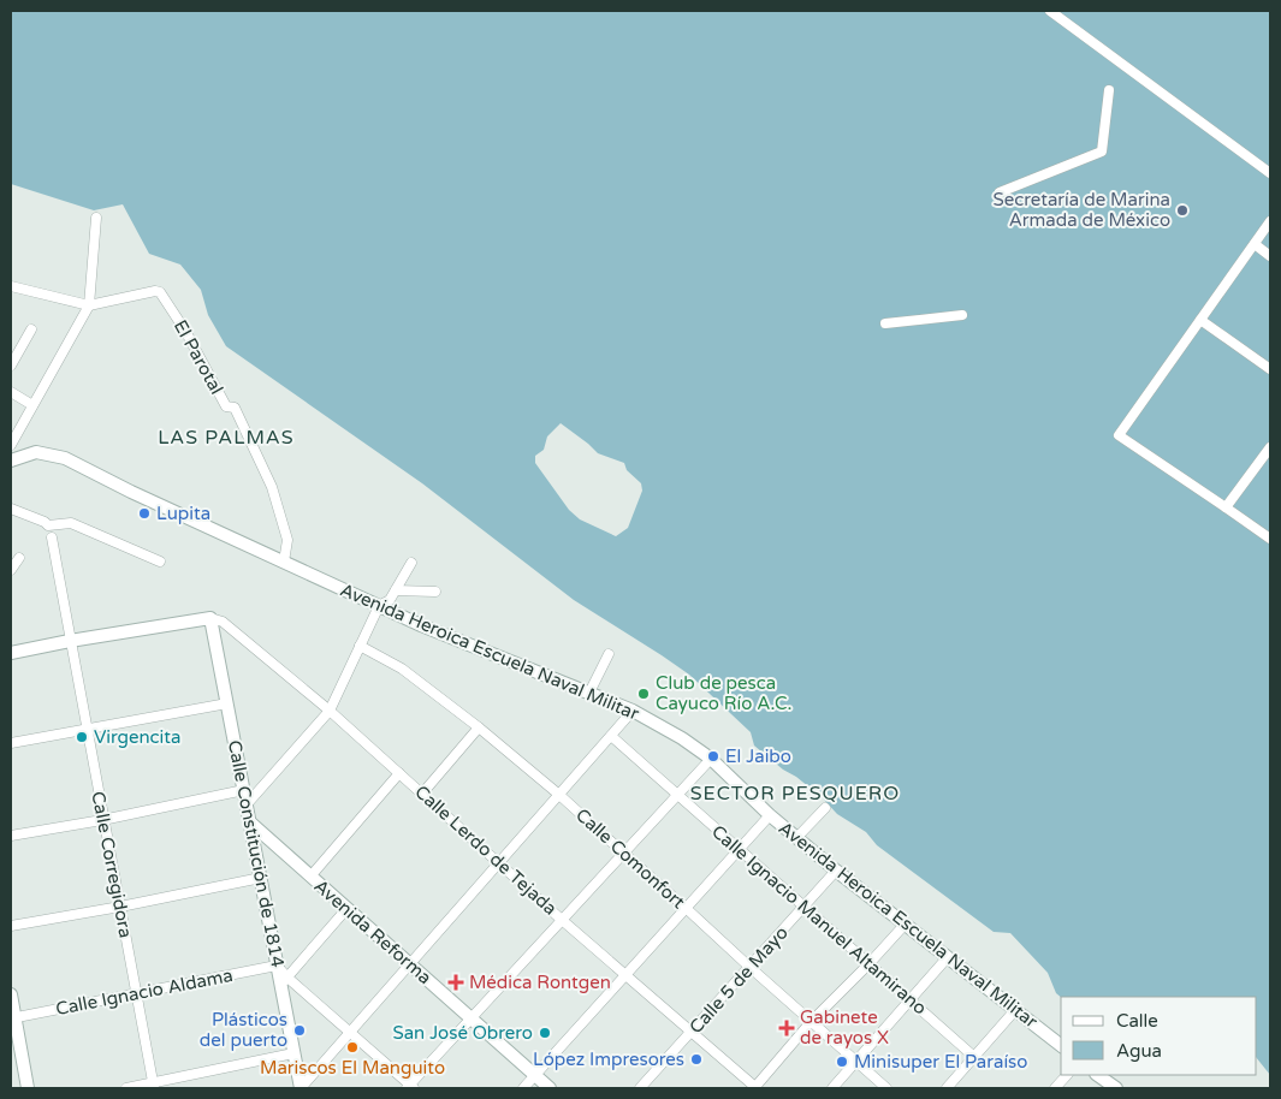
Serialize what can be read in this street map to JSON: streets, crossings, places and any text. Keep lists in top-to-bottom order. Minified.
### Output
{"streets":{"street":["El Parotal","Avenida Heroica Escuela Naval Militar","Calle Lerdo de Tejada","Calle Constitución de 1814","Calle Comonfort","Calle Corregidora","Calle Ignacio Manuel Altamirano","Avenida Reforma","Calle 5 de Mayo","Calle Ignacio Aldama"]},"crossings":[["El Parotal","Avenida Heroica Escuela Naval Militar"],["Avenida Heroica Escuela Naval Militar","Calle 5 de Mayo"],["Calle Lerdo de Tejada","Calle Constitución de 1814"],["Calle Lerdo de Tejada","Calle 5 de Mayo"],["Calle Constitución de 1814","Avenida Reforma"],["Calle Constitución de 1814","Calle Ignacio Aldama"],["Calle Comonfort","Calle 5 de Mayo"],["Calle Corregidora","Calle Ignacio Aldama"],["Calle Ignacio Manuel Altamirano","Calle 5 de Mayo"]],"districts":["LAS PALMAS","SECTOR PESQUERO"],"places":{"other":["Secretaría de Marina Armada de México","Lupita","Club de pesca Cayuco Río A.C.","Virgencita","El Jaibo","Plásticos del puerto","San José Obrero","Mariscos El Manguito","López Impresores","Minisuper El Paraíso"],"health":["Médica Rontgen","Gabinete de rayos X"]},"legend":["Calle","Agua"]}
